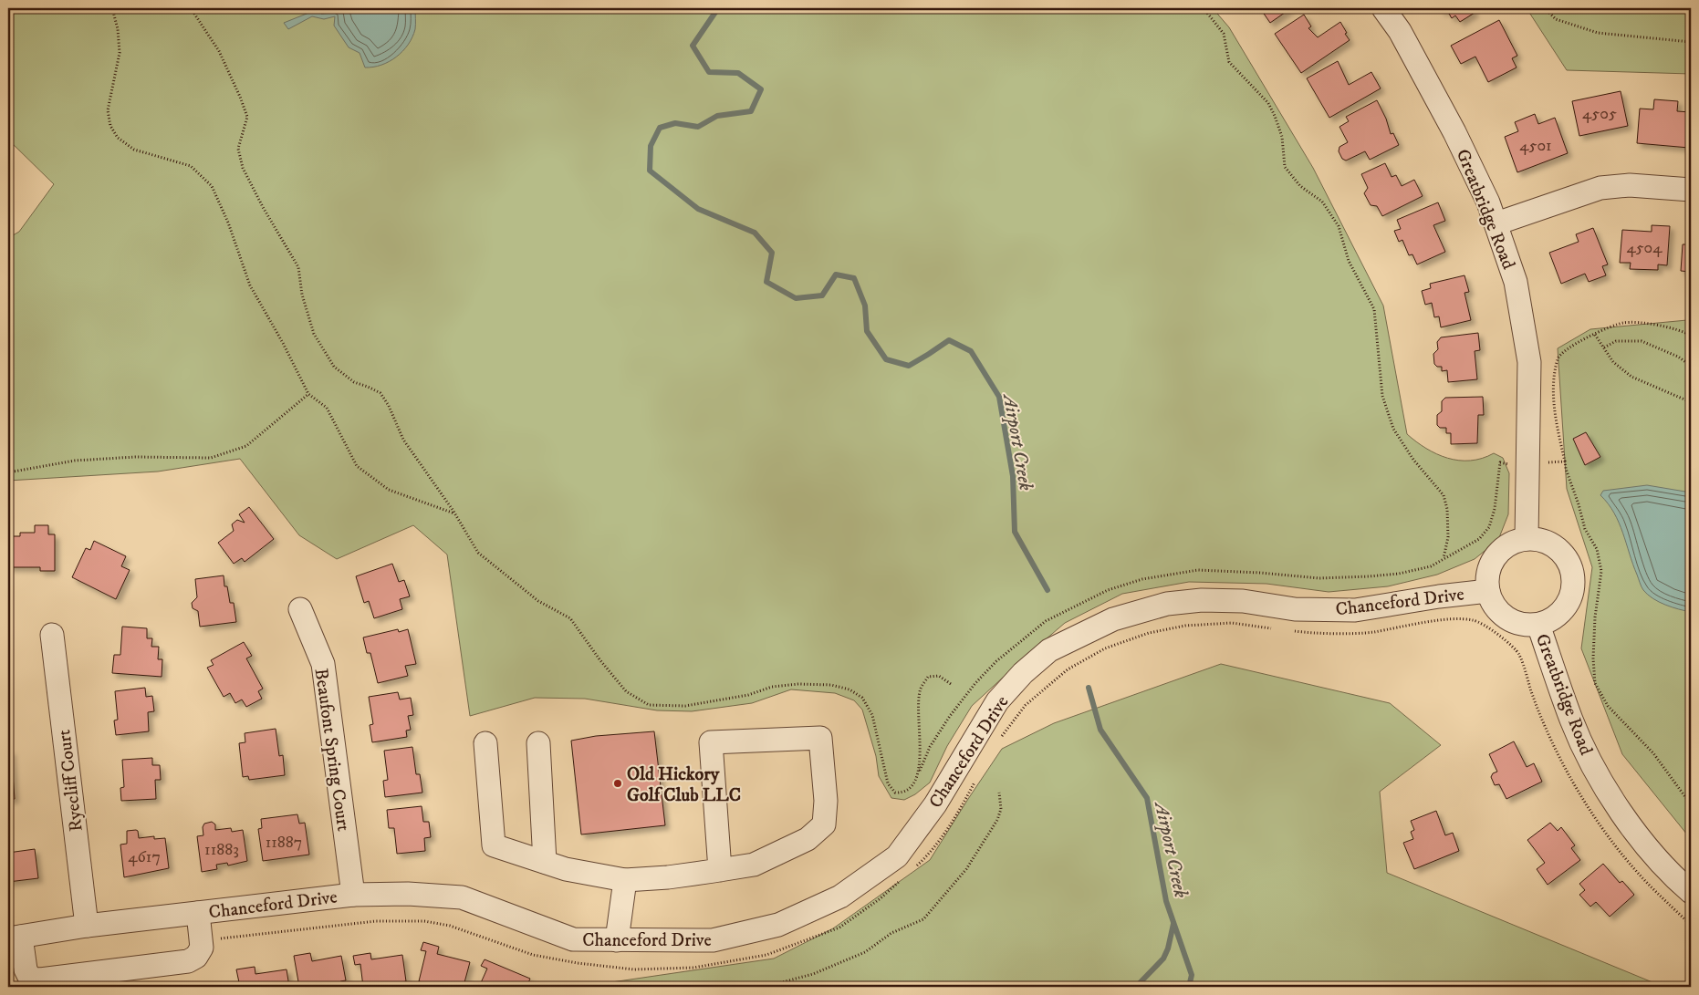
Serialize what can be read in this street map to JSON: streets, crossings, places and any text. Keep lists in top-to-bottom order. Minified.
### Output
{"streets":{"street":["Greatbridge Road","Chanceford Drive","Beaufont Spring Court","Ryecliff Court"]},"crossings":[["Greatbridge Road","Chanceford Drive"],["Chanceford Drive","Beaufont Spring Court"],["Chanceford Drive","Ryecliff Court"]],"water":["Airport Creek"],"places":["Old Hickory Golf Club LLC"],"house_numbers":["4505","4501","4504","11887","11883","4617"]}
